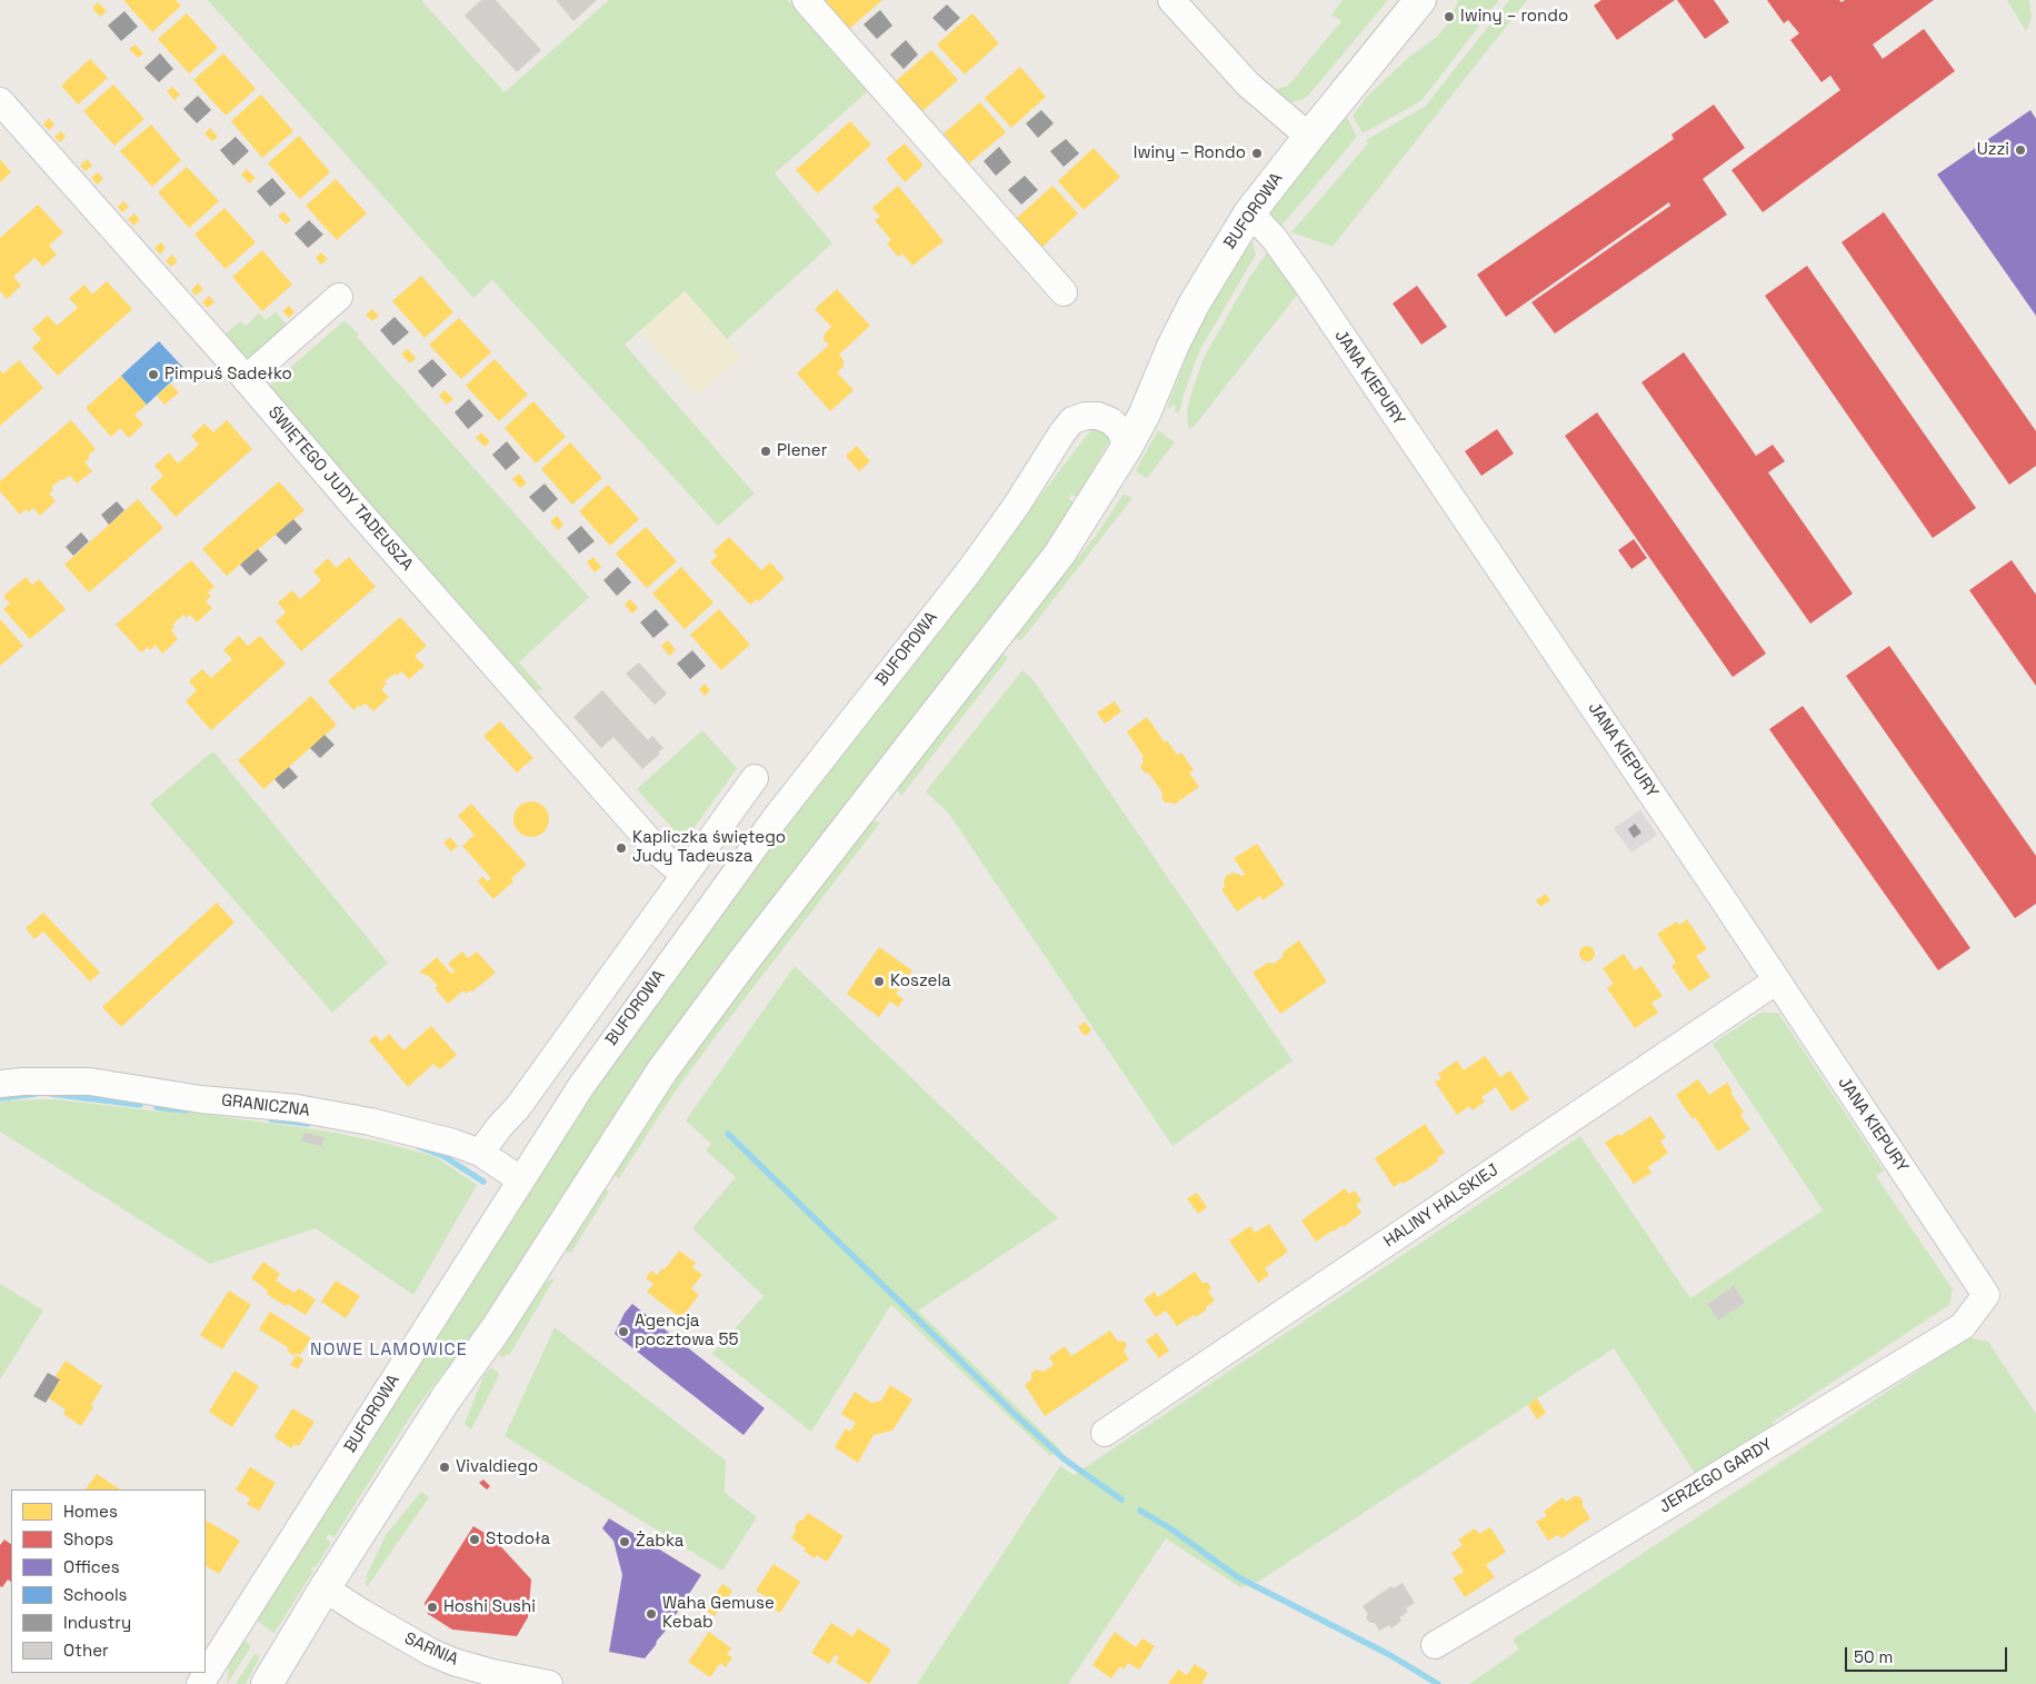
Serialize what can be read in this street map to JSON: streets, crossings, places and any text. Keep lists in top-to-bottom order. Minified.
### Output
{"streets":{"main road":["BUFOROWA"],"street":["JANA KIEPURY","ŚWIĘTEGO JUDY TADEUSZA","GRANICZNA","HALINY HALSKIEJ","JERZEGO GARDY","SARNIA"]},"crossings":[["BUFOROWA","JANA KIEPURY"],["BUFOROWA","GRANICZNA"],["BUFOROWA","SARNIA"],["JANA KIEPURY","HALINY HALSKIEJ"],["JANA KIEPURY","JERZEGO GARDY"]],"districts":["NOWE LAMOWICE"],"places":["Iwiny – rondo","Uzzi","Iwiny – Rondo","Pimpuś Sadełko","Plener","Kapliczka świętego Judy Tadeusza","Koszela","Agencja pocztowa 55","Vivaldiego","Stodoła","Żabka","Hoshi Sushi","Waha Gemuse Kebab"],"legend":["Homes","Shops","Offices","Schools","Industry","Other"],"scale_bar":"50 m"}
